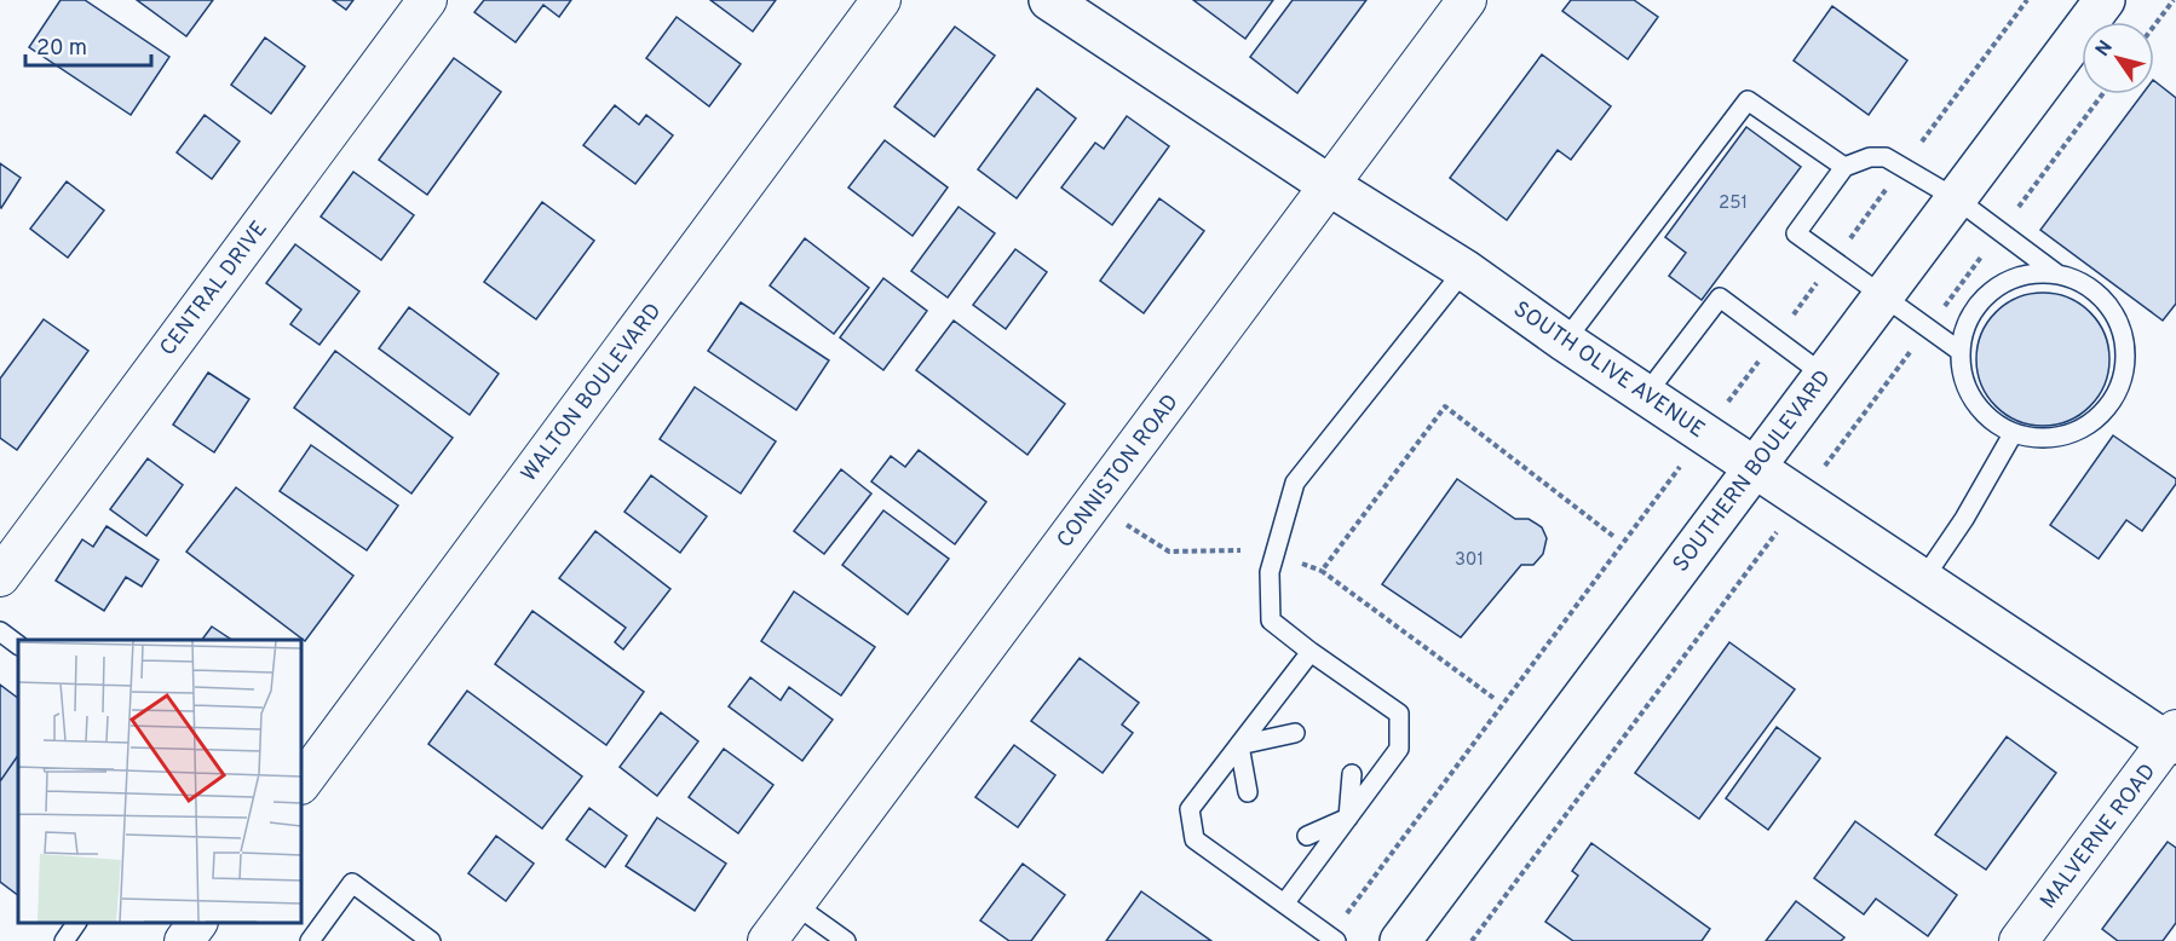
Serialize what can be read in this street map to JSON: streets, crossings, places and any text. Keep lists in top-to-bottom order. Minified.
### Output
{"streets":{"street":["CENTRAL DRIVE","SOUTH OLIVE AVENUE","WALTON BOULEVARD","CONNISTON ROAD","SOUTHERN BOULEVARD","MALVERNE ROAD"]},"crossings":[["SOUTH OLIVE AVENUE","CONNISTON ROAD"],["SOUTH OLIVE AVENUE","SOUTHERN BOULEVARD"],["SOUTH OLIVE AVENUE","MALVERNE ROAD"]],"house_numbers":["251","301"],"scale_bar":"20 m","north":"top left"}
